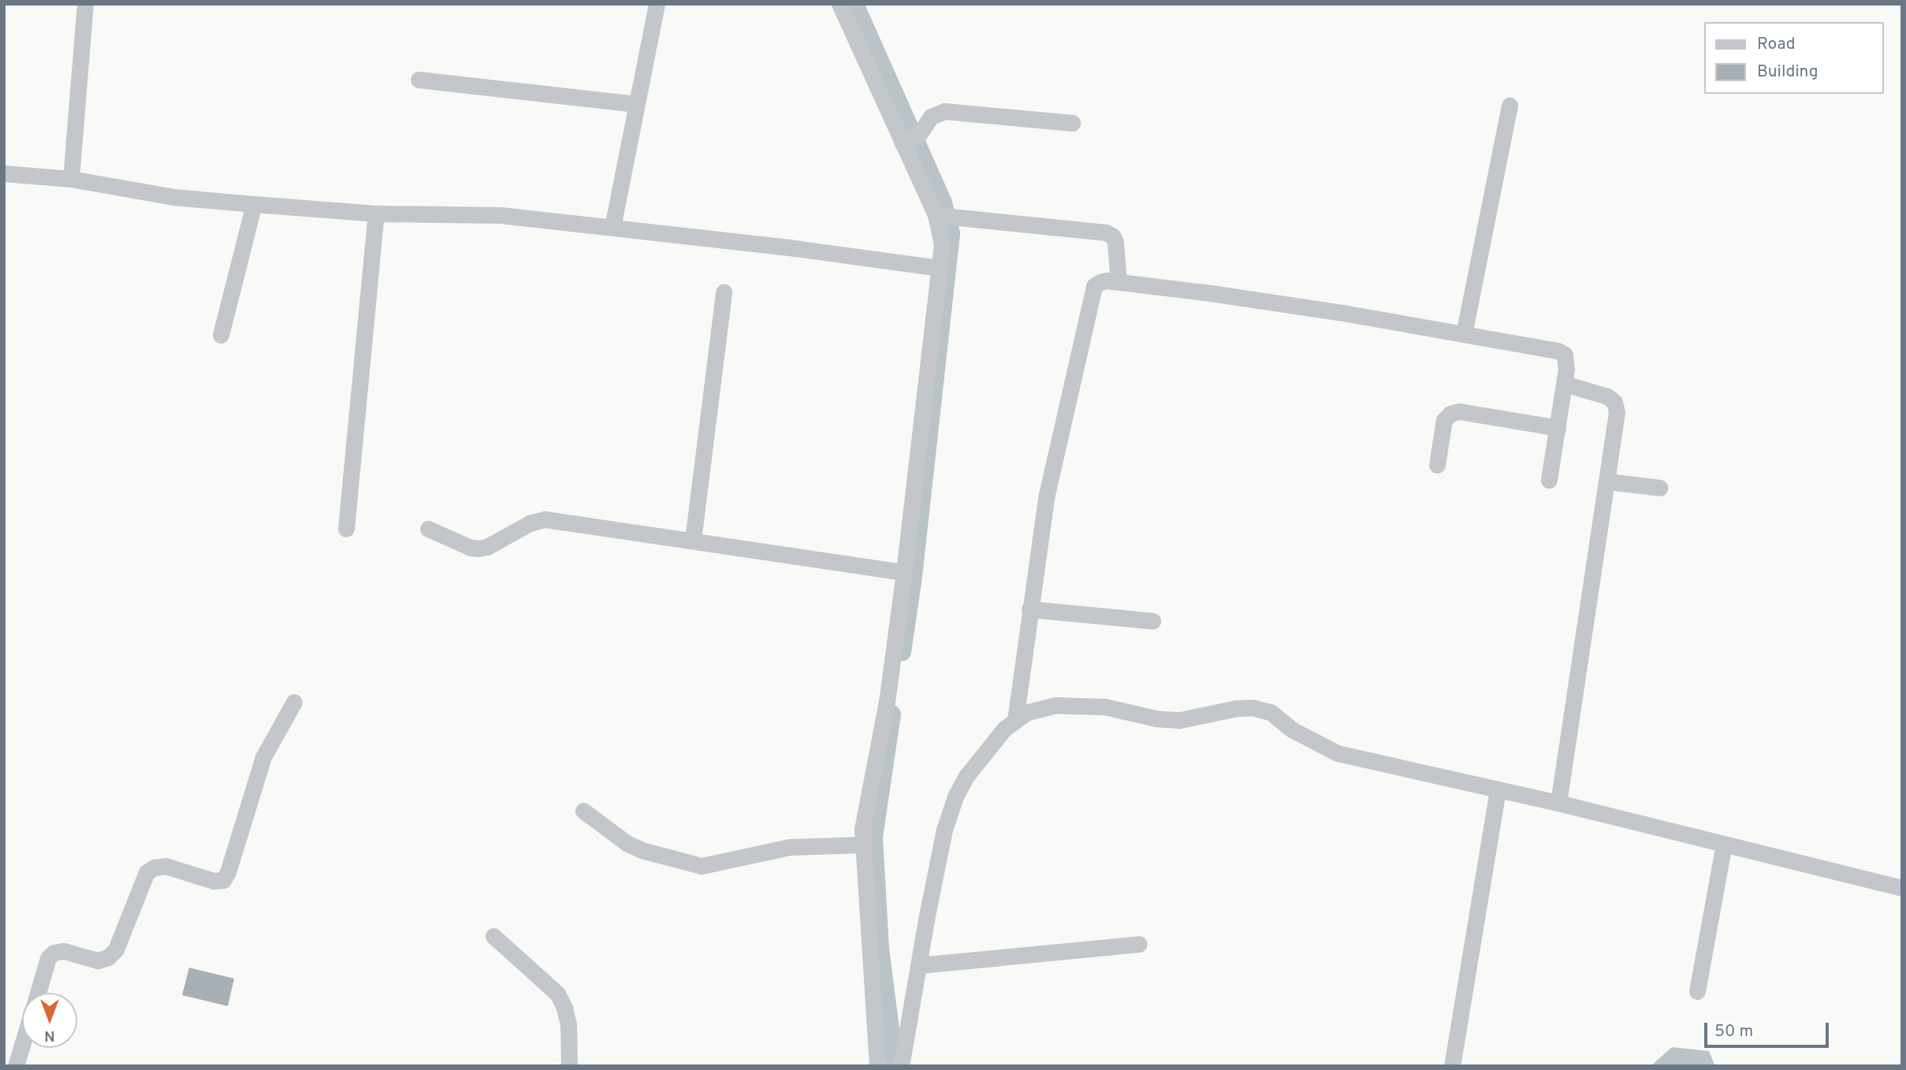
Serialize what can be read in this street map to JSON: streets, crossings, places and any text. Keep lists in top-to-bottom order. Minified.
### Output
{"legend":["Road","Building"],"scale_bar":"50 m","north":"bottom"}
